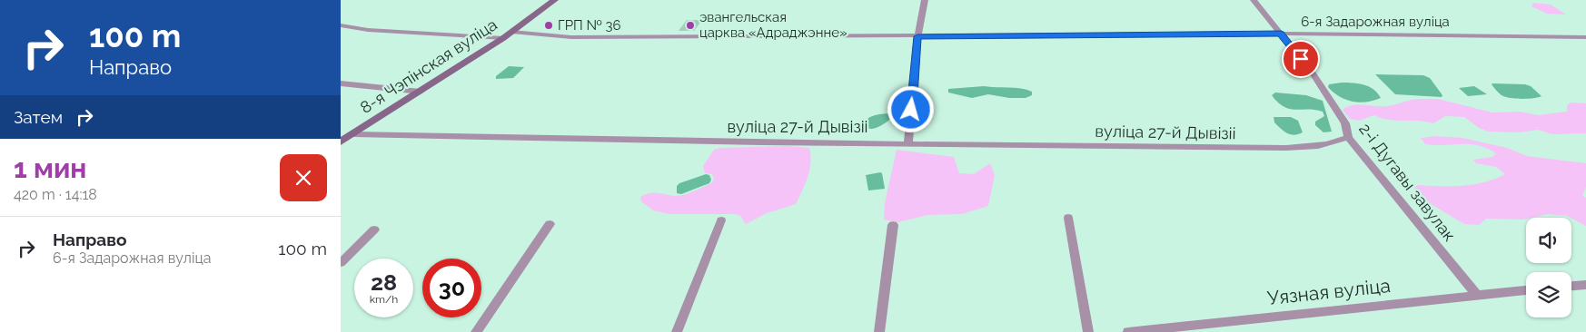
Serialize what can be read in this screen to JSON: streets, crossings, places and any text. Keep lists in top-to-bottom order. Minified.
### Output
{"streets":{"main road":["8-я Чэпінская вуліца"],"street":["6-я Задарожная вуліца","вуліца 27-й Дывізіі","2-і Дугавы завулак","Уязная вуліца"]},"crossings":[["6-я Задарожная вуліца","8-я Чэпінская вуліца"],["6-я Задарожная вуліца","2-і Дугавы завулак"],["8-я Чэпінская вуліца","вуліца 27-й Дывізіі"],["вуліца 27-й Дывізіі","2-і Дугавы завулак"],["2-і Дугавы завулак","Уязная вуліца"]],"places":["ГРП № 36","эвангельская царква «Адраджэнне»"],"page":{"turn":["100 m","Направо"],"then":"Затем","heading":["1 мин","420 m · 14:18"],"list":[{"name":"Направо","note":"6-я Задарожная вуліца","value":"100 m"}],"speed":"28 km/h","limit":"30"}}
